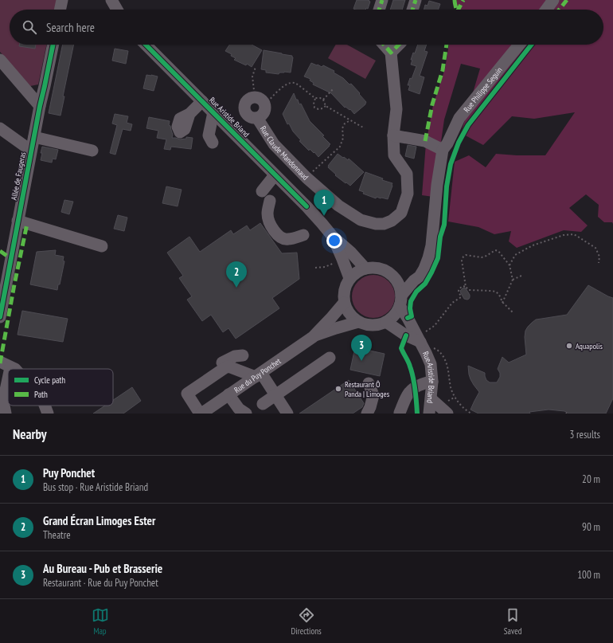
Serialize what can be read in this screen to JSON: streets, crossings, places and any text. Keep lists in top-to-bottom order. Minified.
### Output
{"streets":{"street":["Rue Philippe Seguin","Rue Aristide Briand","Rue Claude Mandonnaud","Allée de Faugeras","Rue du Puy Ponchet"]},"crossings":[["Rue Aristide Briand","Rue du Puy Ponchet"]],"places":["Aquapolis","Restaurant Ô Panda | Limoges"],"legend":["Cycle path","Path"],"page":{"search":"Search here","pins":["1","2","3"],"heading":["Nearby","3 results"],"list":[{"mark":"1","name":"Puy Ponchet","note":"Bus stop · Rue Aristide Briand","value":"20 m"},{"mark":"2","name":"Grand Écran Limoges Ester","note":"Theatre","value":"90 m"},{"mark":"3","name":"Au Bureau - Pub et Brasserie","note":"Restaurant · Rue du Puy Ponchet","value":"100 m"}],"nav":["Map","Directions","Saved"]}}
